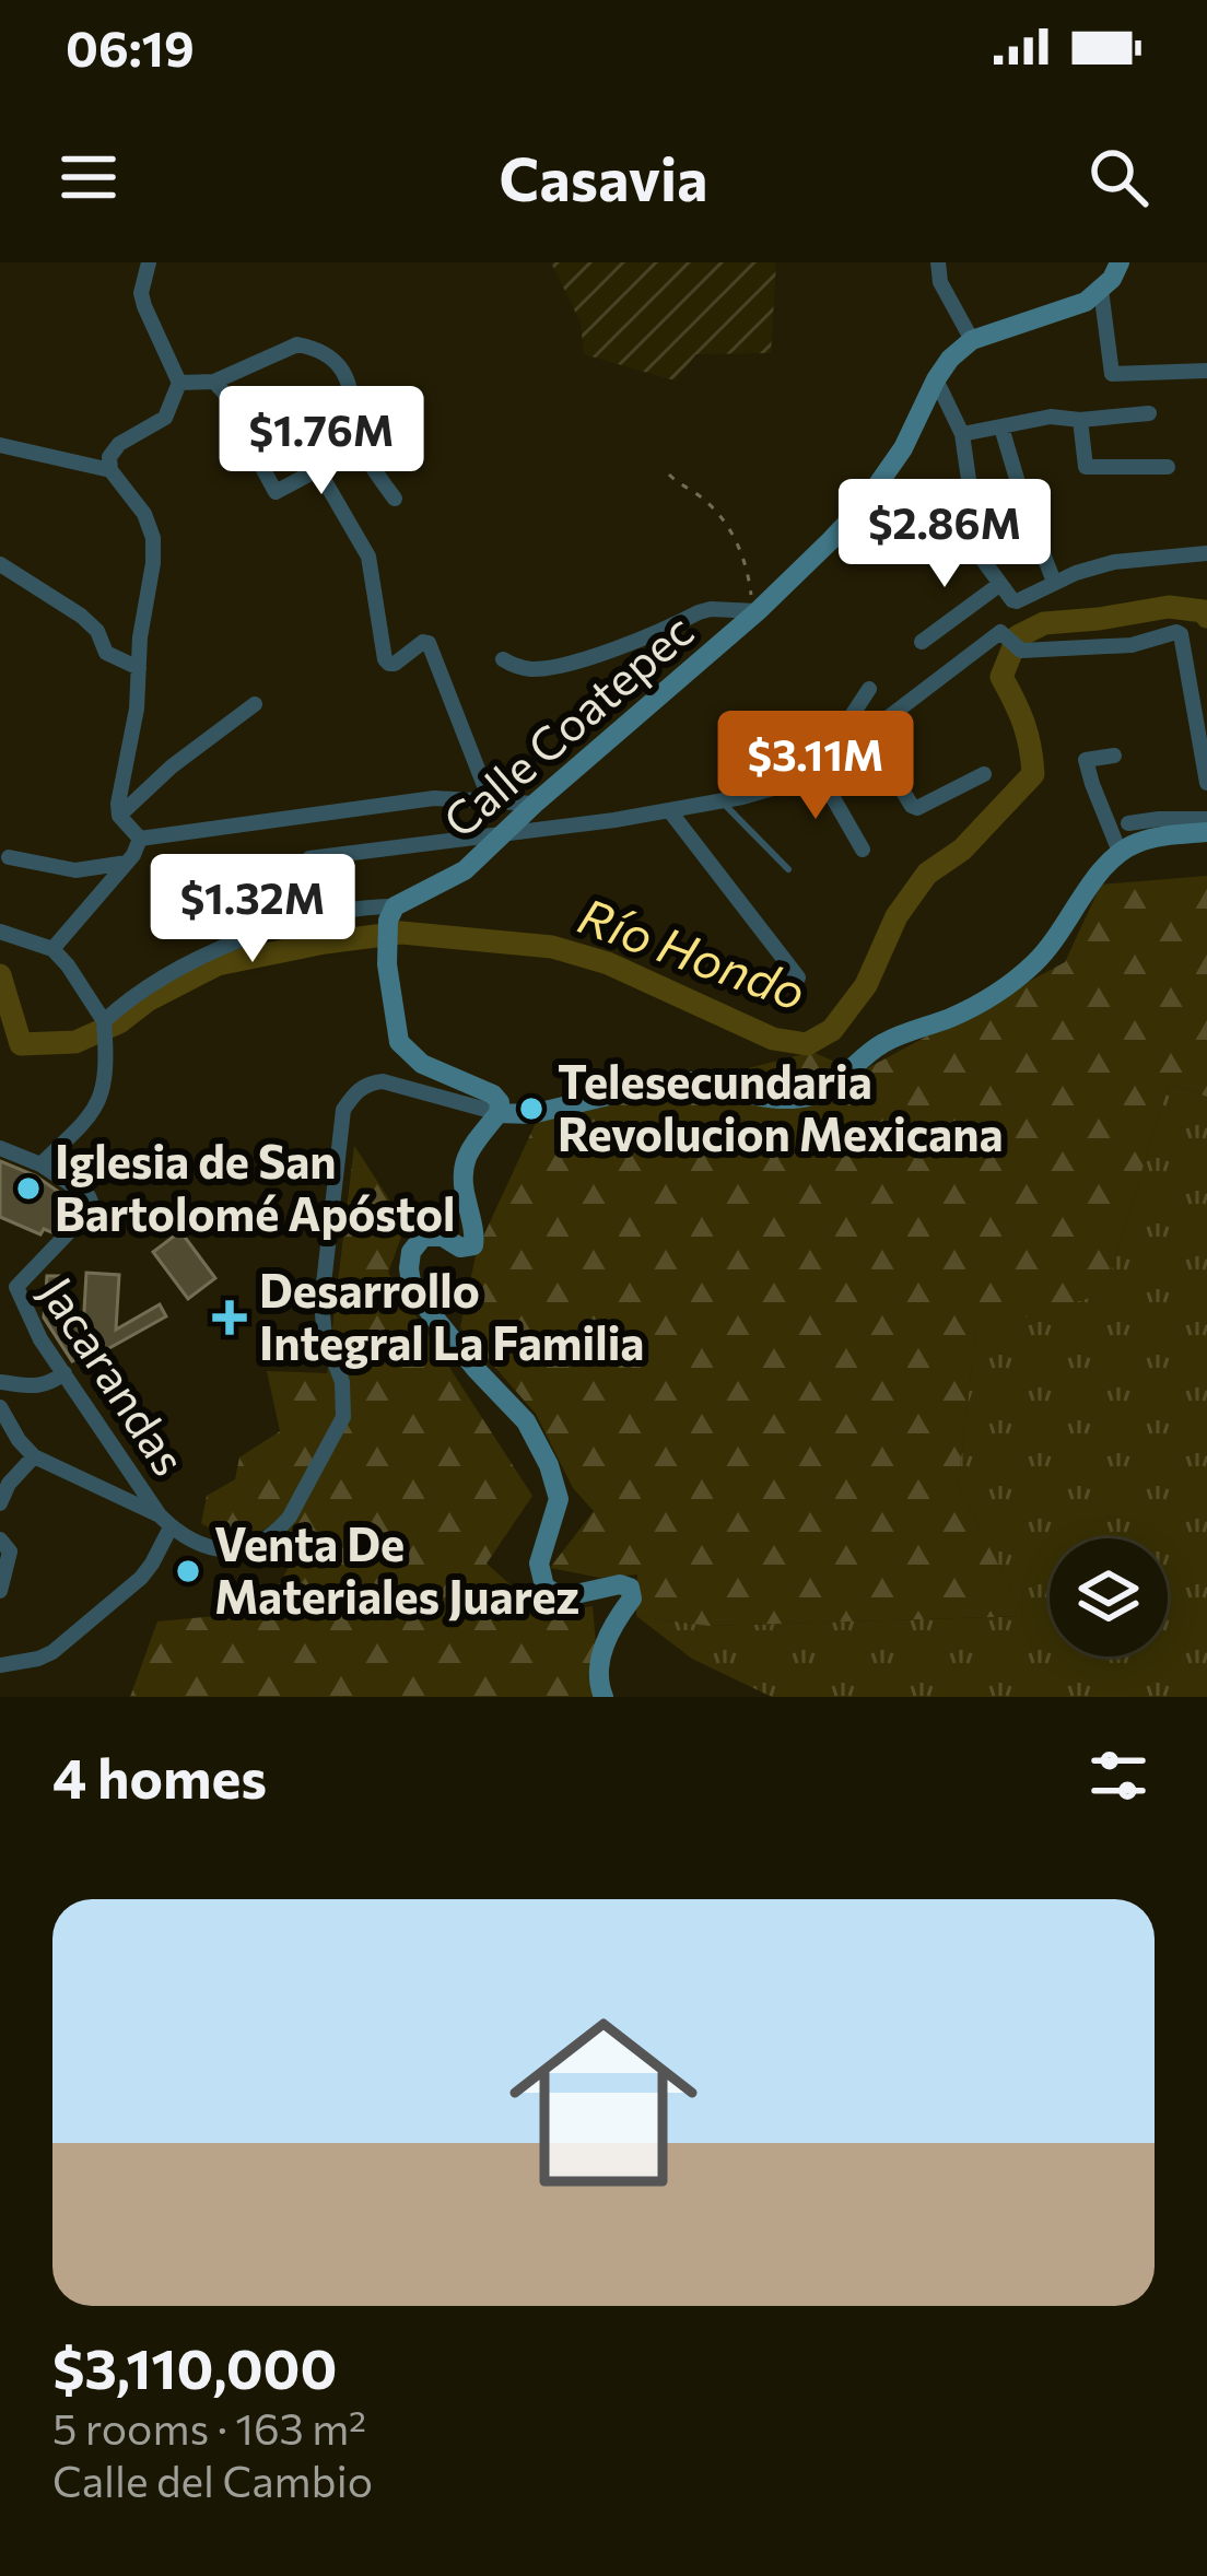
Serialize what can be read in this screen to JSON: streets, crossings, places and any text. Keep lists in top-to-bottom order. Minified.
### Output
{"streets":{"main road":["Calle Coatepec"],"street":["Jacarandas"]},"water":["Río Hondo"],"places":{"other":["Telesecundaria Revolucion Mexicana","Iglesia de San Bartolomé Apóstol","Venta De Materiales Juarez"],"health":["Desarrollo Integral La Familia"]},"page":{"status":"06:19","header":"Casavia","price":["$1.76M","$2.86M","$3.11M","$1.32M"],"heading":"4 homes","list":[{"name":"$3,110,000","note":"5 rooms · 163 m² · Calle del Cambio"}]}}
